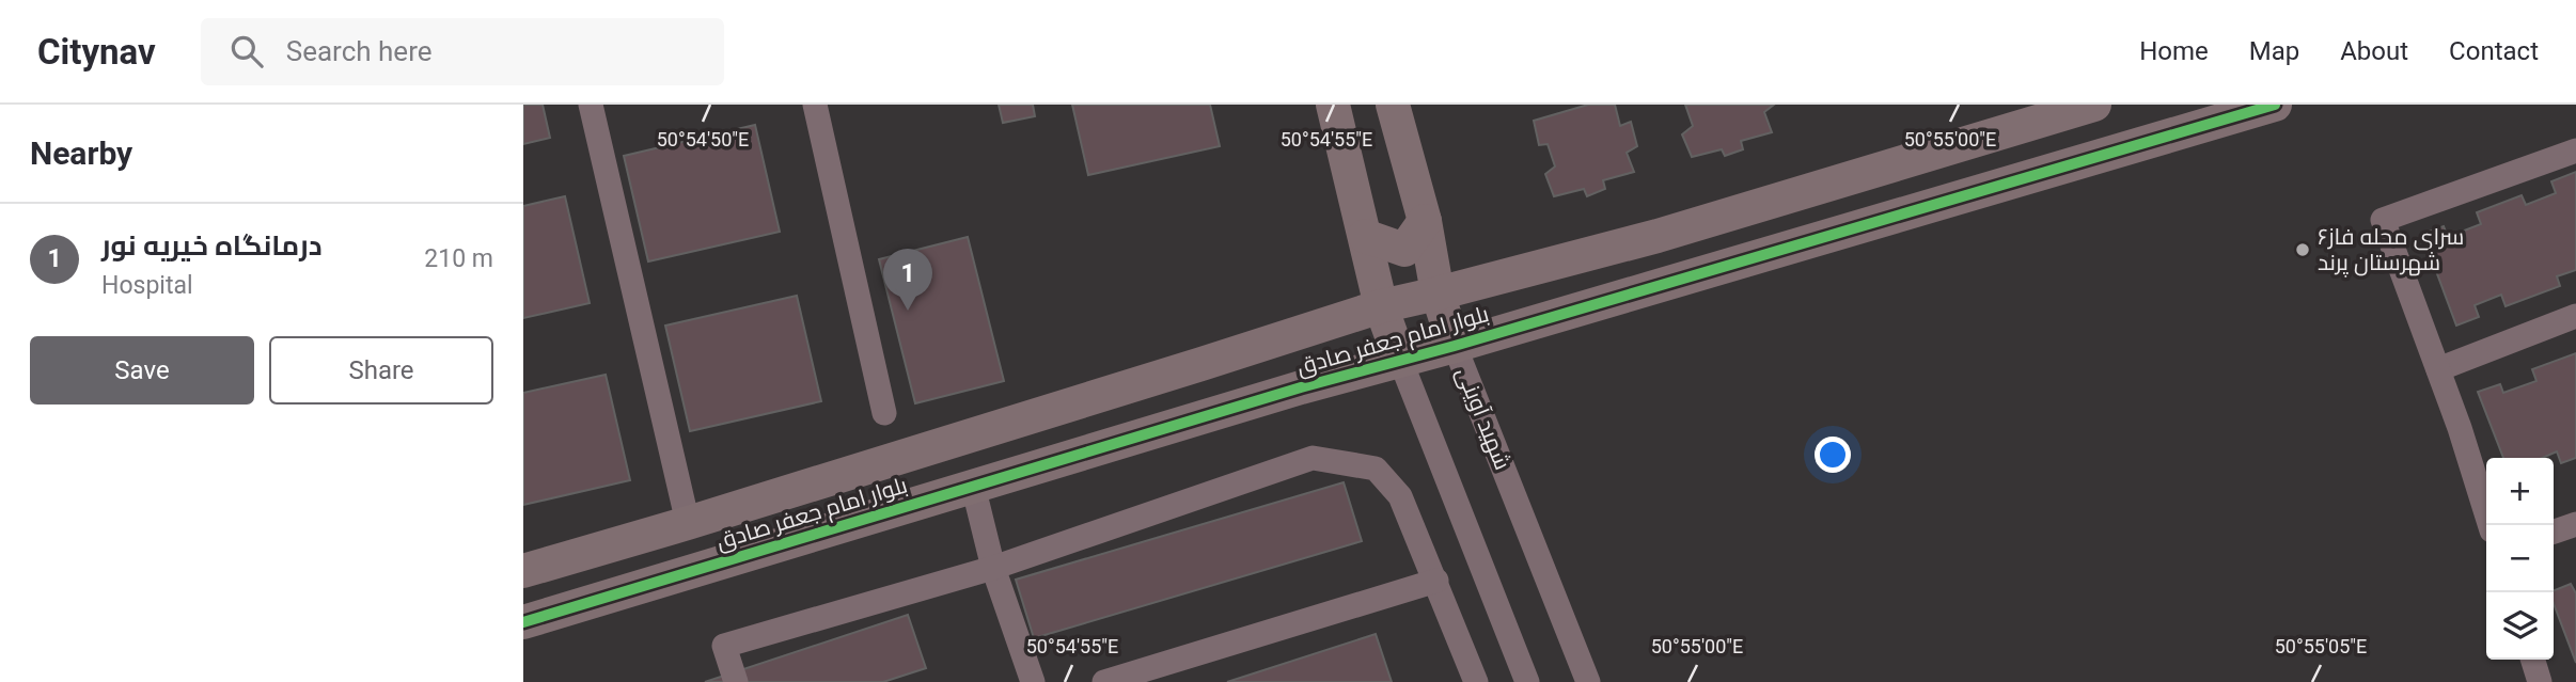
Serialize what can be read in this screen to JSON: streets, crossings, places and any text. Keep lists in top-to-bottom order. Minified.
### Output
{"streets":{"street":["بلوار امام جعفر صادق","شهید آوینی"]},"crossings":[["بلوار امام جعفر صادق","شهید آوینی"]],"places":["سرای محله فاز۶ شهرستان پرند"],"page":{"header":"Citynav","search":"Search here","nav":["Home","Map","About","Contact"],"heading":"Nearby","list":[{"mark":"1","name":"درمانگاه خیریه نور","note":"Hospital","value":"210 m"}],"pins":"1","buttons":["Save","Share"],"map_buttons":["+","−"]},"coordinates":["50°54'50\"E","50°54'55\"E","50°55'00\"E","50°55'05\"E"]}
